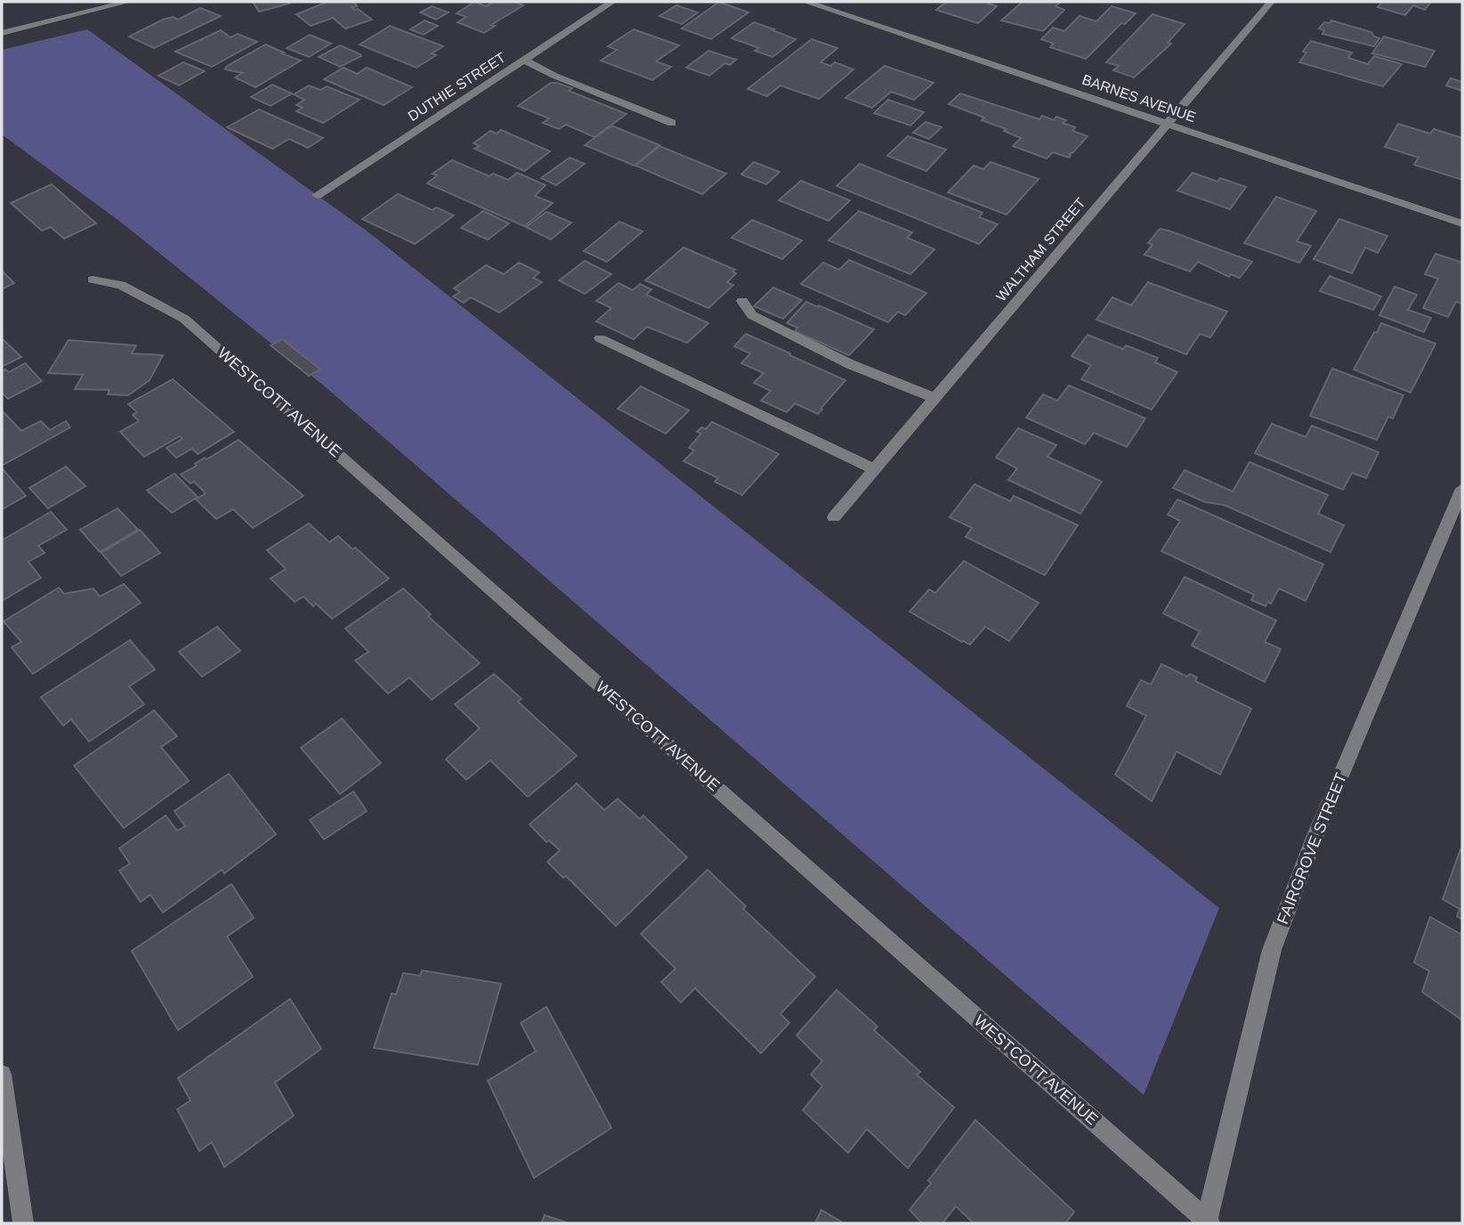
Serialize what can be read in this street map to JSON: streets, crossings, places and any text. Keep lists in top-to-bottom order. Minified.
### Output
{"streets":{"street":["DUTHIE STREET","BARNES AVENUE","WALTHAM STREET","WESTCOTT AVENUE","FAIRGROVE STREET"]},"crossings":[["BARNES AVENUE","WALTHAM STREET"],["WESTCOTT AVENUE","FAIRGROVE STREET"]]}
